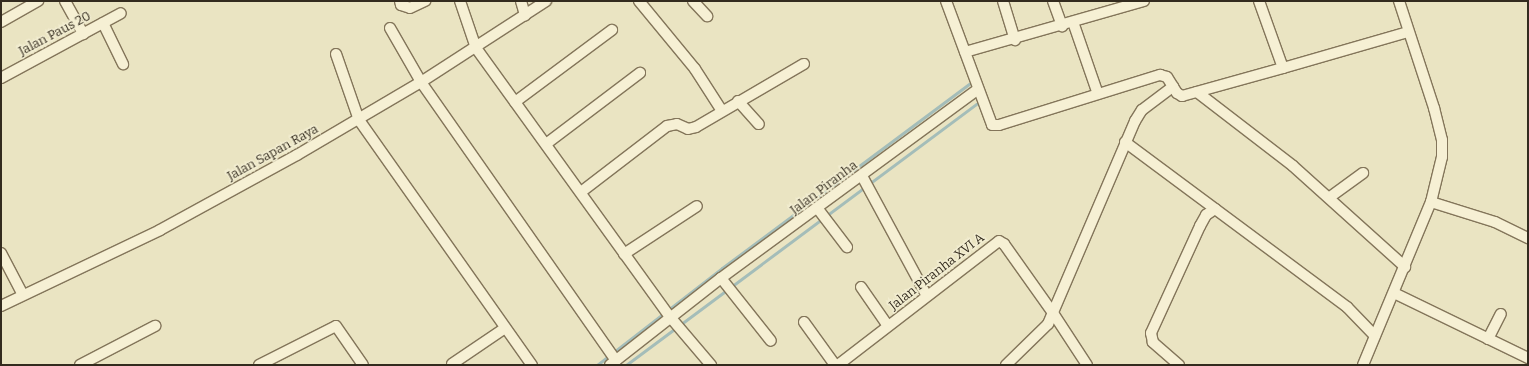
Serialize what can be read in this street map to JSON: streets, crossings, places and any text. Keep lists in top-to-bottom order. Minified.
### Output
{"streets":{"street":["Jalan Paus 20","Jalan Sapan Raya","Jalan Piranha","Jalan Piranha XVI A"]}}
